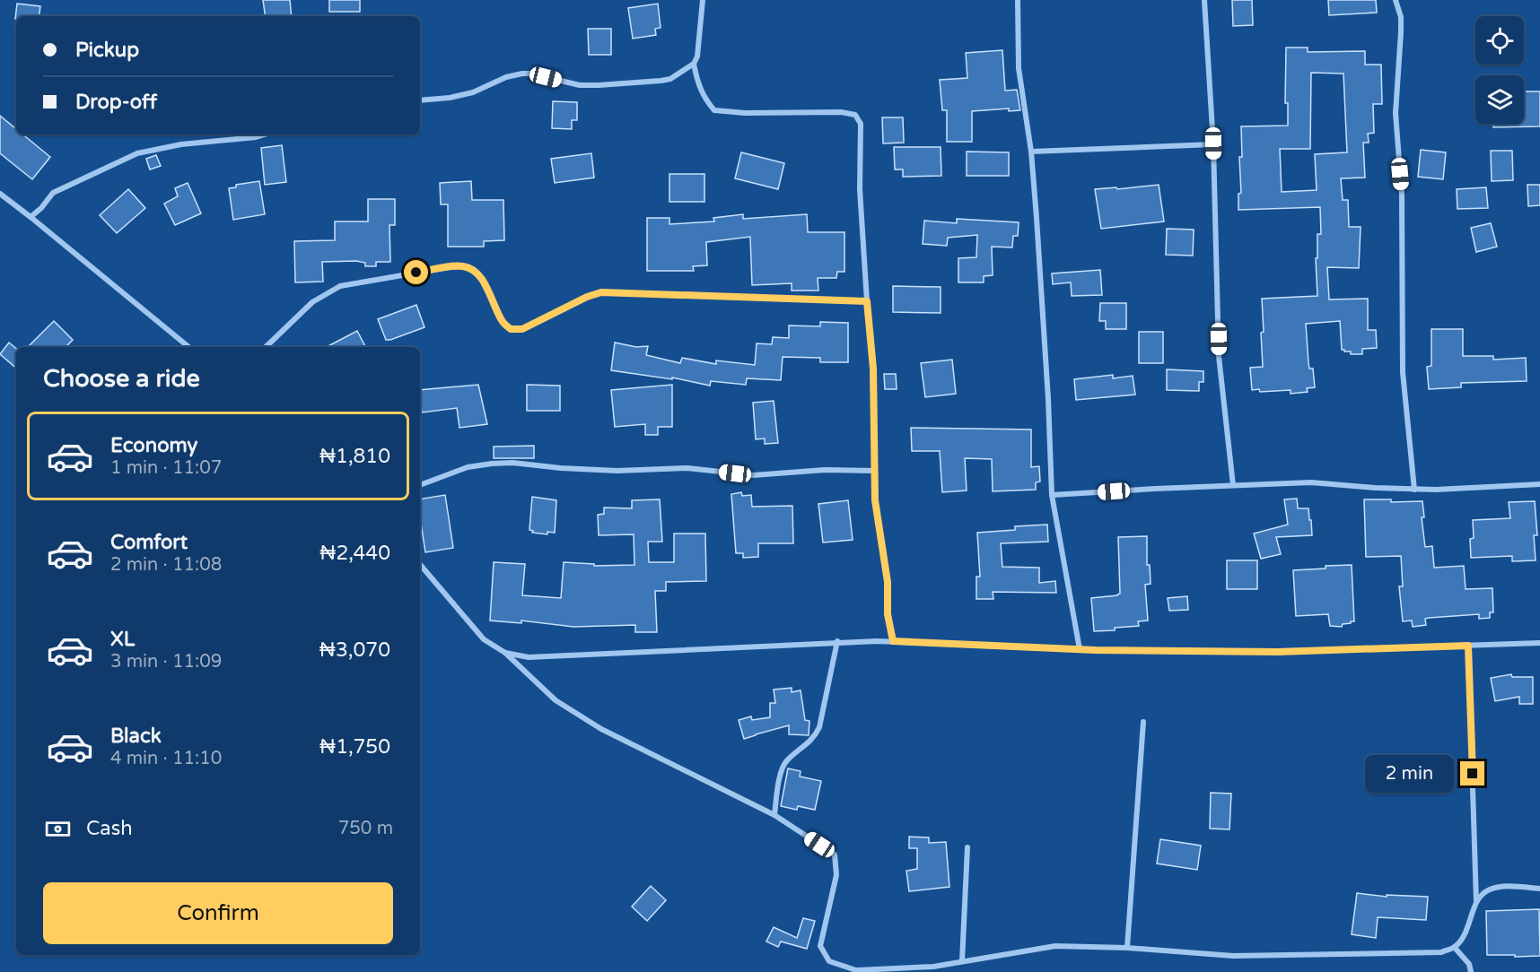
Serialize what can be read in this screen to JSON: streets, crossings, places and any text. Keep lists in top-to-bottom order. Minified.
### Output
{"page":{"banner":["Pickup","Drop-off"],"heading":"Choose a ride","list":[{"name":"Economy","note":"1 min · 11:07","value":"₦1,810"},{"name":"Comfort","note":"2 min · 11:08","value":"₦2,440"},{"name":"XL","note":"3 min · 11:09","value":"₦3,070"},{"name":"Black","note":"4 min · 11:10","value":"₦1,750"}],"bubble":"2 min","pay":["Cash","750 m"],"buttons":"Confirm"}}
